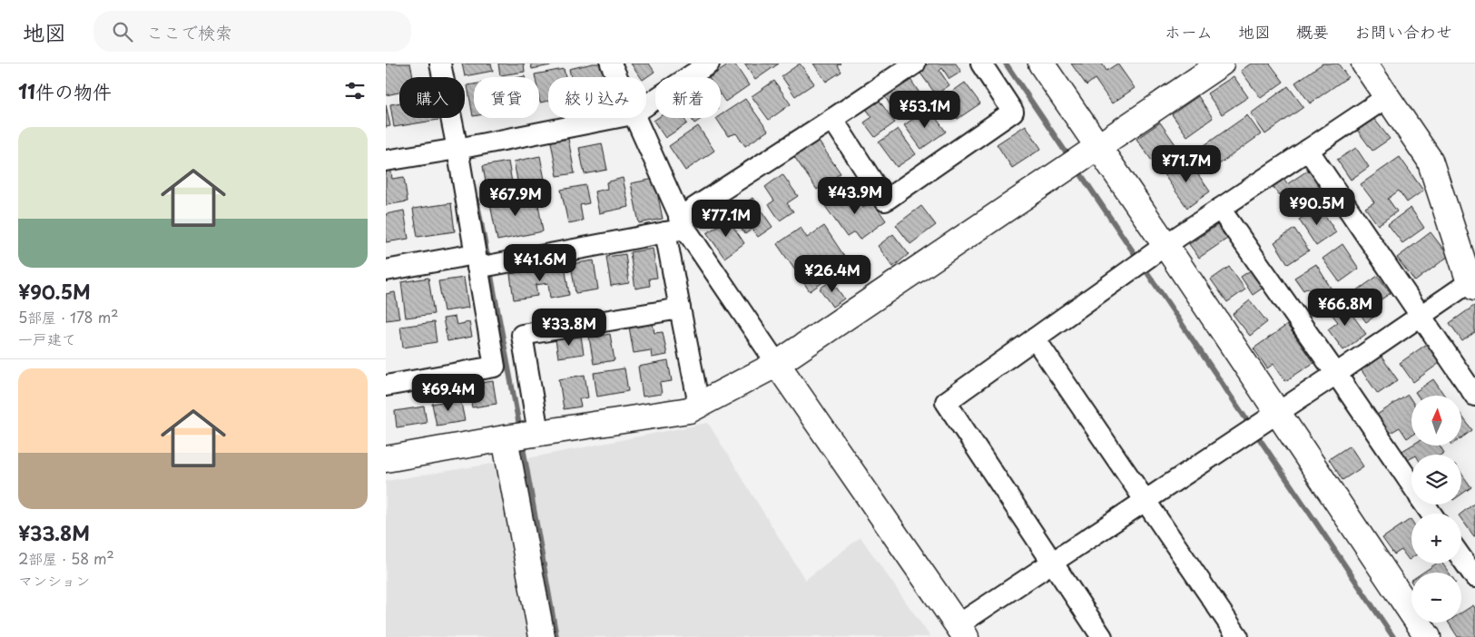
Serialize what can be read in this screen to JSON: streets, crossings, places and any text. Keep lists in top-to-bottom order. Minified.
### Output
{"north":"top","page":{"header":"地図","search":"ここで検索","nav":["ホーム","地図","概要","お問い合わせ"],"heading":"11件の物件","chip":["購入","賃貸","絞り込み","新着"],"price":["¥53.1M","¥71.7M","¥43.9M","¥67.9M","¥90.5M","¥77.1M","¥41.6M","¥26.4M","¥66.8M","¥33.8M","¥69.4M"],"list":[{"name":"¥90.5M","note":"5部屋 · 178 m² · 一戸建て"},{"name":"¥33.8M","note":"2部屋 · 58 m² · マンション"}],"map_buttons":["+","−"]}}
